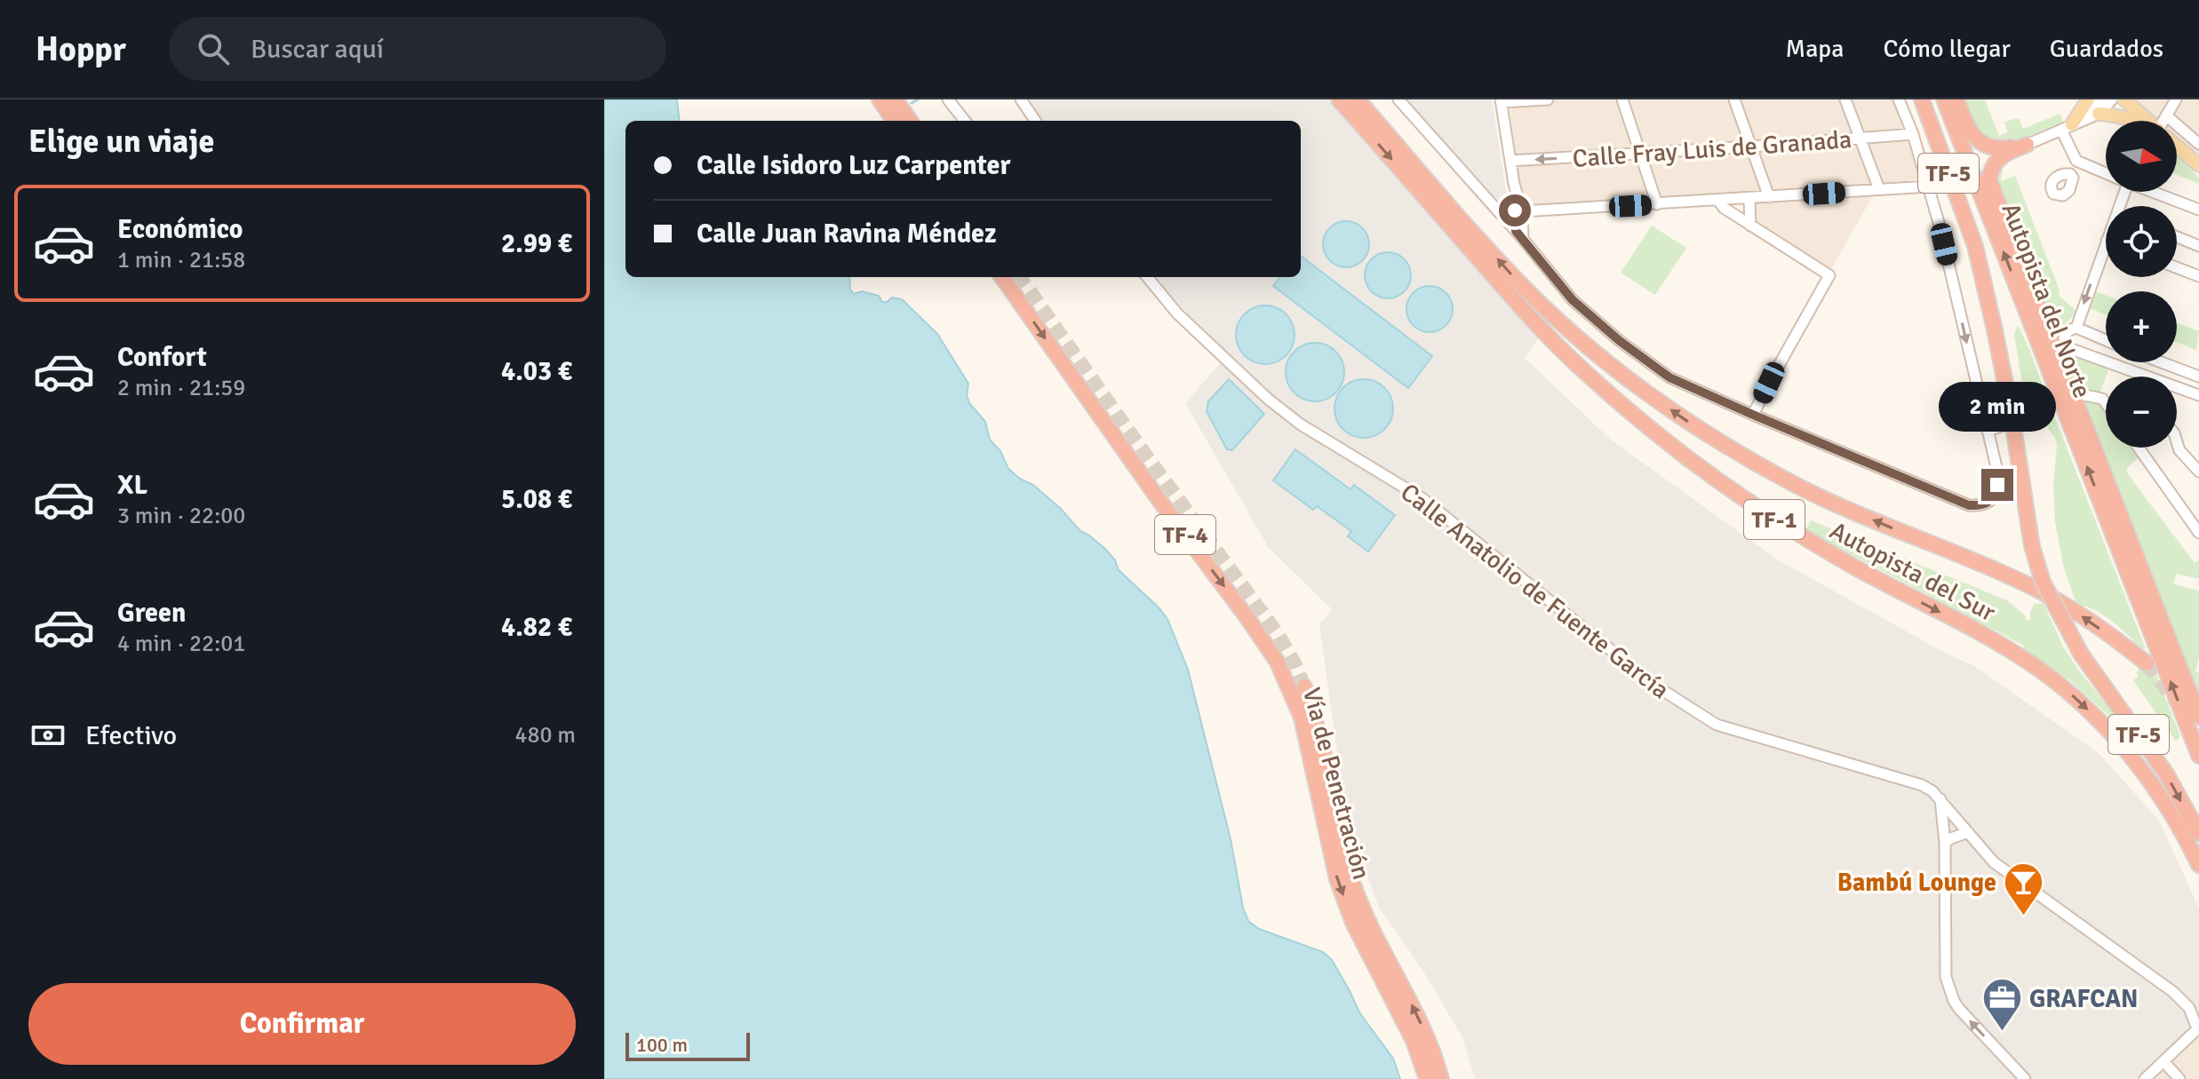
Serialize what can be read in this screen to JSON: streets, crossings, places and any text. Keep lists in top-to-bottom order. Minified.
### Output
{"streets":{"highway":["TF-5","Autopista del Norte","TF-1","TF-4","Autopista del Sur","Vía de Penetración"],"street":["Calle Fray Luis de Granada","Calle Anatolio de Fuente García"]},"places":{"bar":["Bambú Lounge"],"office":["GRAFCAN"]},"scale_bar":"100 m","north":"right","page":{"header":"Hoppr","search":"Buscar aquí","nav":["Mapa","Cómo llegar","Guardados"],"heading":"Elige un viaje","map_buttons":["+","−"],"banner":["Calle Isidoro Luz Carpenter","Calle Juan Ravina Méndez"],"list":[{"name":"Económico","note":"1 min · 21:58","value":"2.99 €"},{"name":"Confort","note":"2 min · 21:59","value":"4.03 €"},{"name":"XL","note":"3 min · 22:00","value":"5.08 €"},{"name":"Green","note":"4 min · 22:01","value":"4.82 €"}],"bubble":"2 min","pay":["Efectivo","480 m"],"buttons":"Confirmar","scale":"100 m"}}
